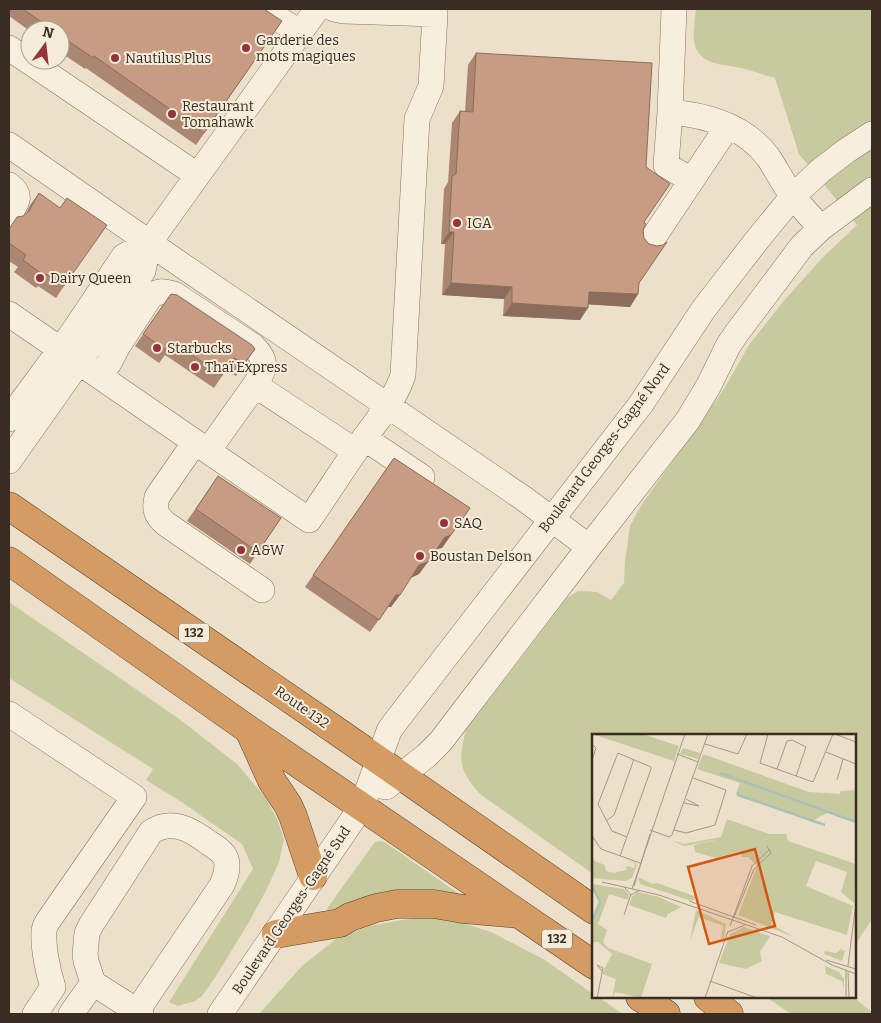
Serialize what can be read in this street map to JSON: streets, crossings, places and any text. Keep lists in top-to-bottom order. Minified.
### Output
{"streets":{"highway":["132","Route 132"],"street":["Boulevard Georges-Gagné Nord","Boulevard Georges-Gagné Sud"]},"crossings":[["Boulevard Georges-Gagné Nord","Route 132"],["Boulevard Georges-Gagné Nord","Boulevard Georges-Gagné Sud"],["132","Boulevard Georges-Gagné Sud"],["Route 132","Boulevard Georges-Gagné Sud"]],"places":["Garderie des mots magiques","Nautilus Plus","Restaurant Tomahawk","IGA","Dairy Queen","Starbucks","Thaï Express","SAQ","A&W","Boustan Delson"],"north":"top"}
